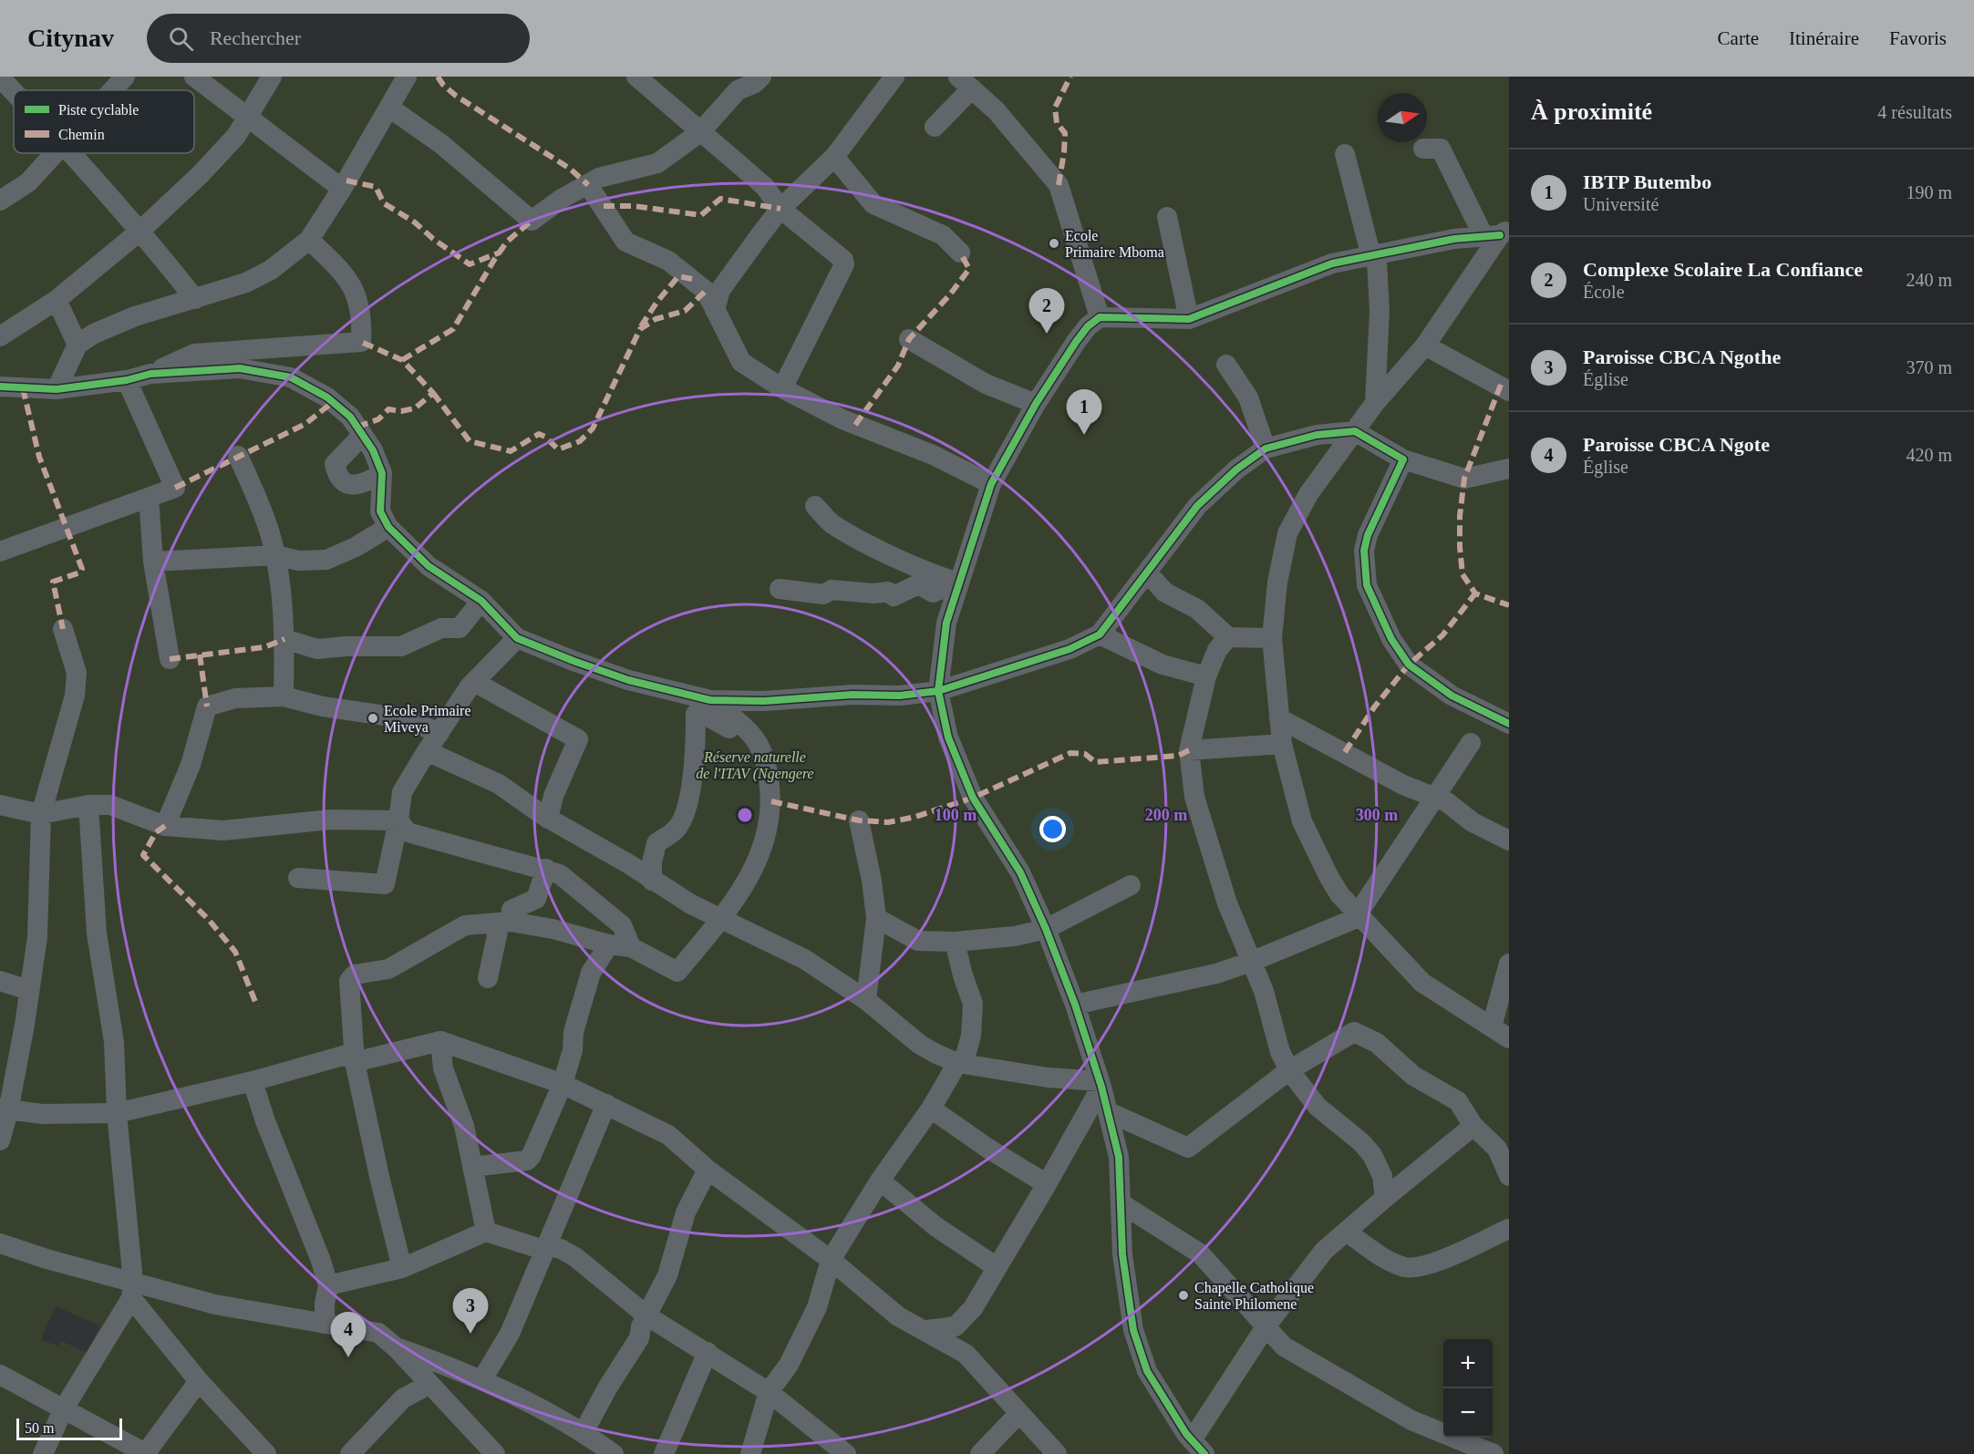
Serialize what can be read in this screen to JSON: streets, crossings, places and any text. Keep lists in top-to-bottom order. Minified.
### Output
{"parks":["Réserve naturelle de l'ITAV (Ngengere"],"places":["Ecole Primaire Mboma","Ecole Primaire Miveya","Chapelle Catholique Sainte Philomene"],"legend":["Piste cyclable","Chemin"],"scale_bar":"50 m","north":"right","page":{"header":"Citynav","search":"Rechercher","nav":["Carte","Itinéraire","Favoris"],"heading":["À proximité","4 résultats"],"list":[{"mark":"1","name":"IBTP Butembo","note":"Université","value":"190 m"},{"mark":"2","name":"Complexe Scolaire La Confiance","note":"École","value":"240 m"},{"mark":"3","name":"Paroisse CBCA Ngothe","note":"Église","value":"370 m"},{"mark":"4","name":"Paroisse CBCA Ngote","note":"Église","value":"420 m"}],"pins":["2","1","3","4"],"map_buttons":["+","−"],"scale":"50 m"},"rings":["100 m","200 m","300 m"]}
